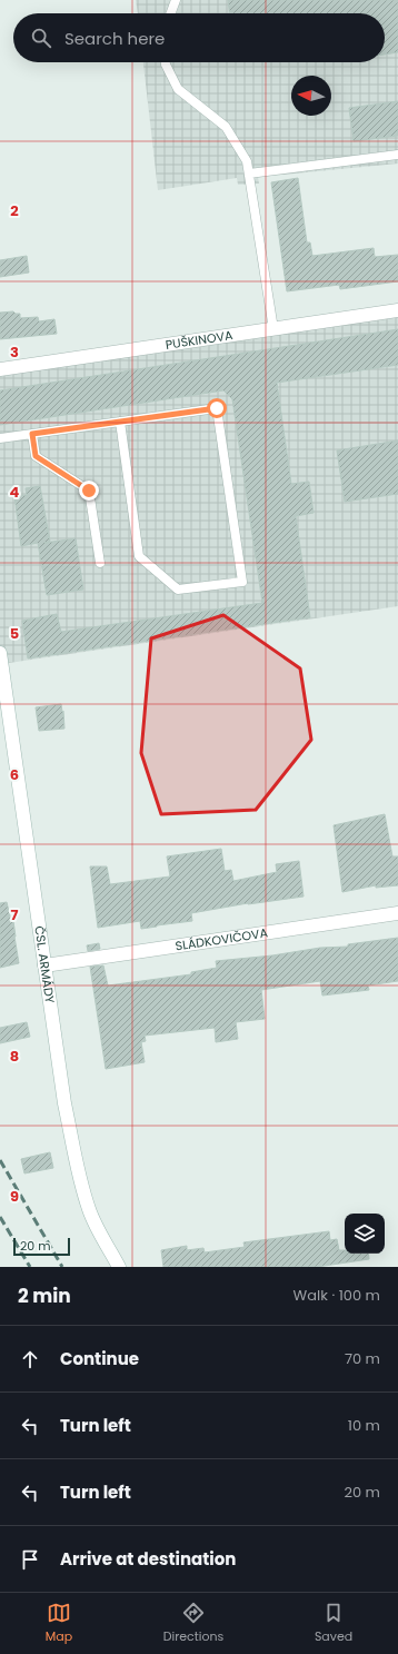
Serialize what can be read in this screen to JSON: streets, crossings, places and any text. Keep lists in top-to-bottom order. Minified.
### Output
{"streets":{"street":["PUŠKINOVA","SLÁDKOVIČOVA","ČSL. ARMÁDY"]},"crossings":[["SLÁDKOVIČOVA","ČSL. ARMÁDY"]],"scale_bar":"20 m","north":"left","page":{"search":"Search here","scale":"20 m","heading":["2 min","Walk · 100 m"],"list":[["Continue","70 m"],["Turn left","10 m"],["Turn left","20 m"],"Arrive at destination"],"nav":["Map","Directions","Saved"]},"grid":{"rows":["2","3","4","5","6","7","8","9"]}}
